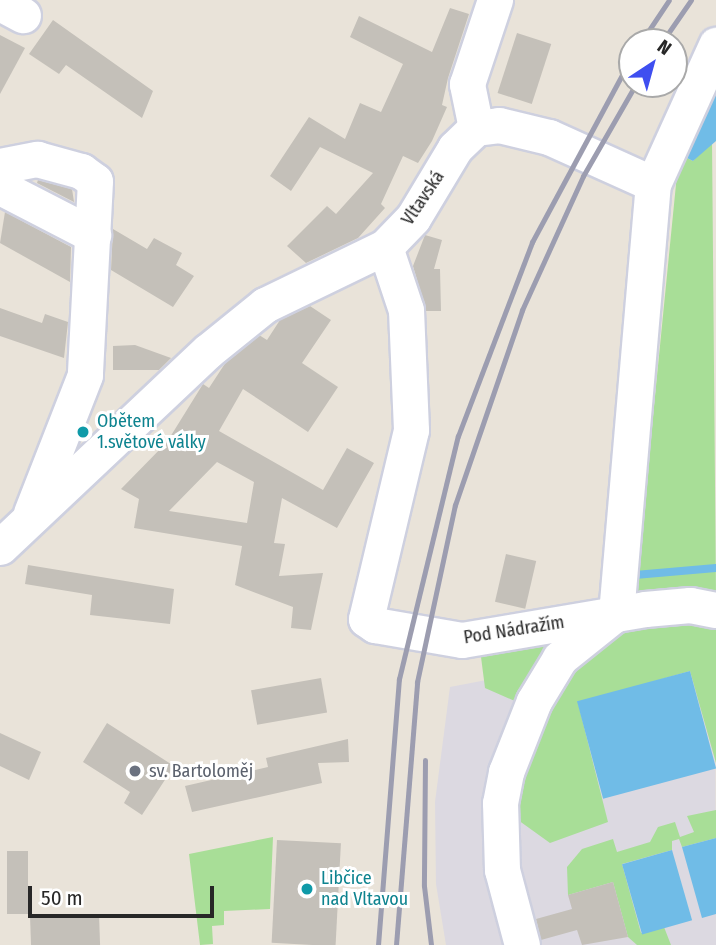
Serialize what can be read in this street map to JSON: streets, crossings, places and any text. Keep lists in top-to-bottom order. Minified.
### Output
{"streets":{"street":["Vltavská","Pod Nádražím"]},"crossings":[["Vltavská","Pod Nádražím"]],"places":["Obětem 1.světové války","sv. Bartoloměj","Libčice nad Vltavou"],"scale_bar":"50 m","north":"top right"}
